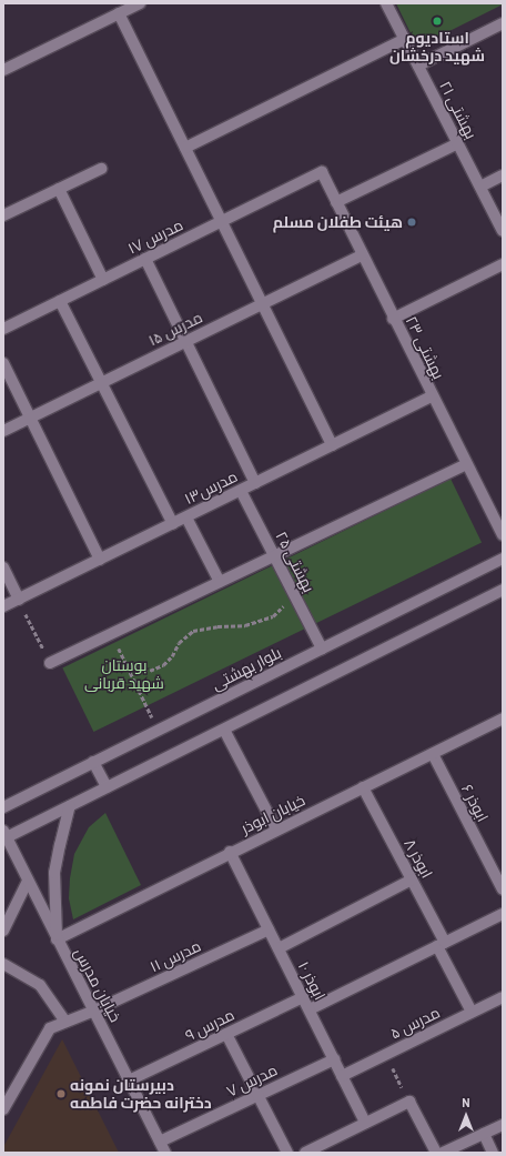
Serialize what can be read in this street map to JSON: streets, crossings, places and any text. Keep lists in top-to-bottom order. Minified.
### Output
{"streets":{"street":["بهشتی ۲۱","مدرس ۱۷","مدرس ۱۵","بهشتی ۲۳","مدرس۱۳","بهشتی ۲۵","بلوار بهشتی","ابوذر ۶","خیابان ابوذر","ابوذر ۸","مدرس ۱۱","ابوذر ۱۰","خیابان مدرس","مدرس ۵","مدرس ۹","مدرس ۷"]},"crossings":[["مدرس ۱۷","بهشتی ۲۳"],["مدرس ۱۵","بهشتی ۲۳"],["بهشتی ۲۳","مدرس۱۳"],["مدرس۱۳","بهشتی ۲۵"],["بهشتی ۲۵","بلوار بهشتی"],["ابوذر ۶","خیابان ابوذر"],["خیابان ابوذر","ابوذر ۸"],["خیابان ابوذر","ابوذر ۱۰"],["خیابان ابوذر","خیابان مدرس"],["ابوذر ۸","مدرس ۵"],["مدرس ۱۱","ابوذر ۱۰"],["مدرس ۱۱","خیابان مدرس"],["ابوذر ۱۰","مدرس ۵"],["ابوذر ۱۰","مدرس ۹"],["ابوذر ۱۰","مدرس ۷"],["خیابان مدرس","مدرس ۹"],["خیابان مدرس","مدرس ۷"]],"parks":["بوستان شهید قربانی"],"places":["استادیوم شهید درخشان","هيئت طفلان مسلم","دبیرستان نمونه دخترانه حضرت فاطمه"],"north":"top"}
